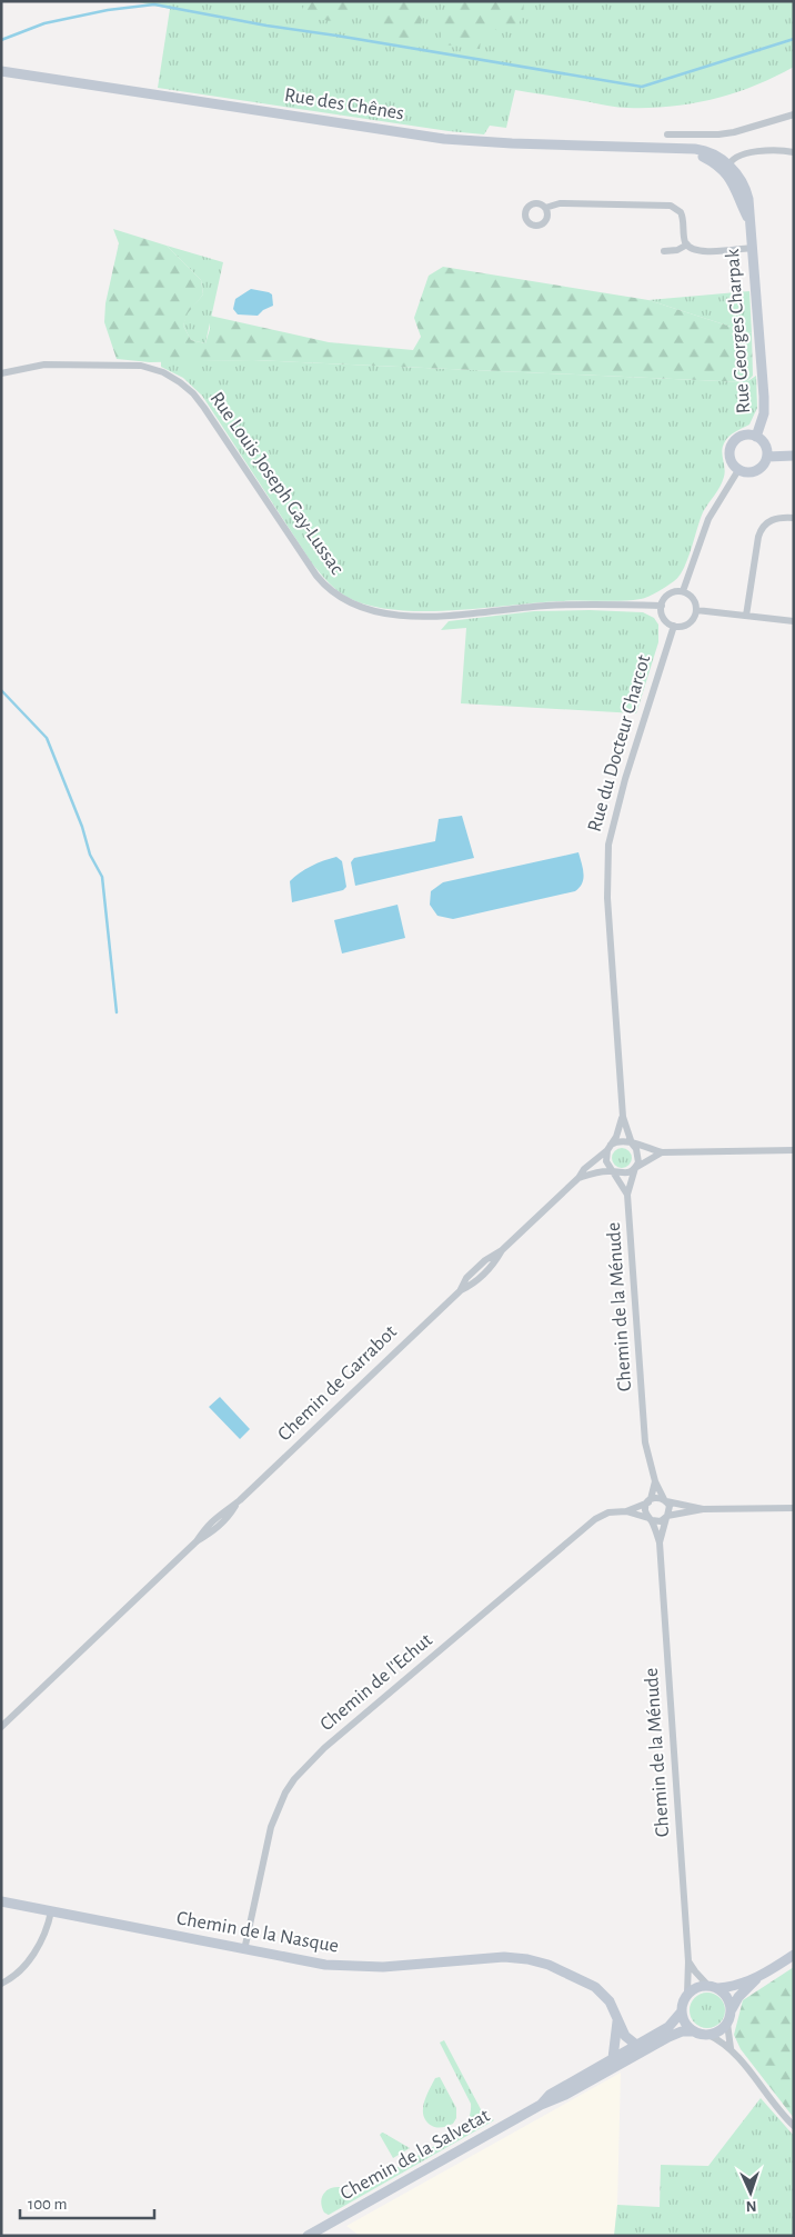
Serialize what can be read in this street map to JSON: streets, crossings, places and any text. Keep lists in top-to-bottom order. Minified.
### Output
{"streets":{"street":["Rue des Chênes","Rue Georges Charpak","Rue Louis Joseph Gay-Lussac","Rue du Docteur Charcot","Chemin de la Ménude","Chemin de Garrabot","Chemin de l'Echut","Chemin de la Nasque","Chemin de la Salvetat"]},"crossings":[["Rue des Chênes","Rue Georges Charpak"],["Rue Louis Joseph Gay-Lussac","Rue du Docteur Charcot"],["Chemin de la Ménude","Chemin de Garrabot"],["Chemin de la Ménude","Chemin de l'Echut"],["Chemin de la Ménude","Chemin de la Salvetat"],["Chemin de l'Echut","Chemin de la Nasque"],["Chemin de la Nasque","Chemin de la Salvetat"]],"scale_bar":"100 m","north":"bottom"}
